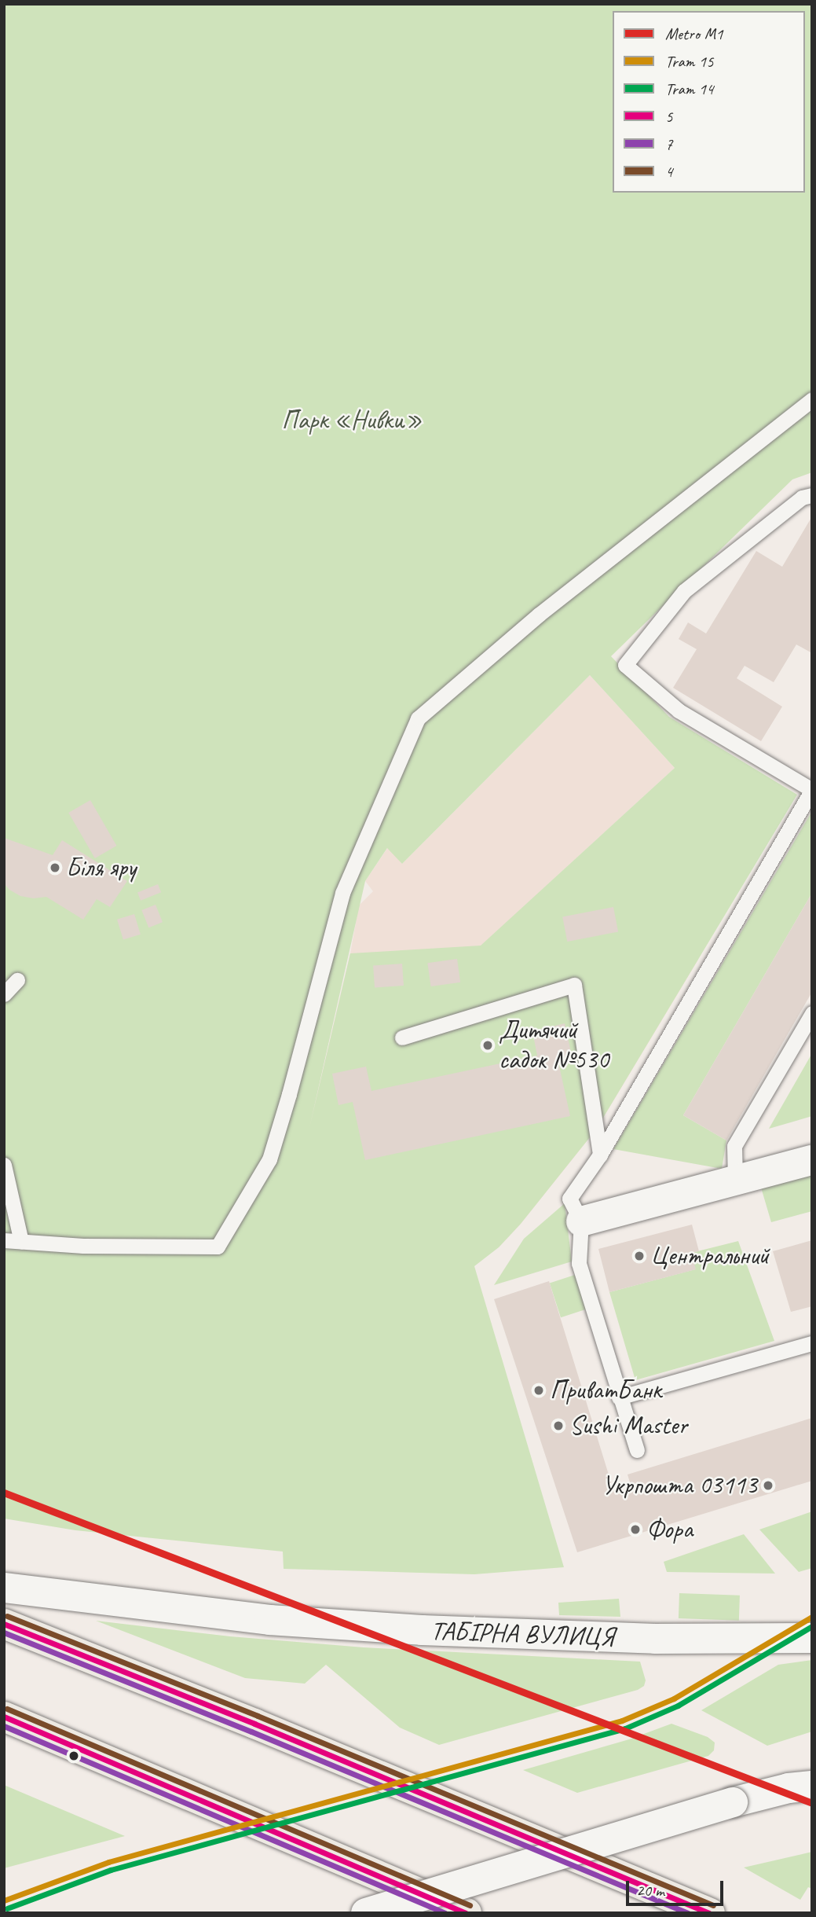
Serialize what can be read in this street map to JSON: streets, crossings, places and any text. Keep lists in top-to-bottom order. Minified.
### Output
{"streets":{"main road":["ТАБІРНА ВУЛИЦЯ"]},"parks":["Парк «Нивки»"],"places":["Біля яру","Дитячий садок №530","Центральний","ПриватБанк","Sushi Master","Укрпошта 03113","Фора"],"lines":["metro line M1","transit line 4","tram line 15","transit line 5","tram line 14","transit line 7"],"legend":["Metro M1","Tram 15","Tram 14","5","7","4"],"scale_bar":"20 m"}
